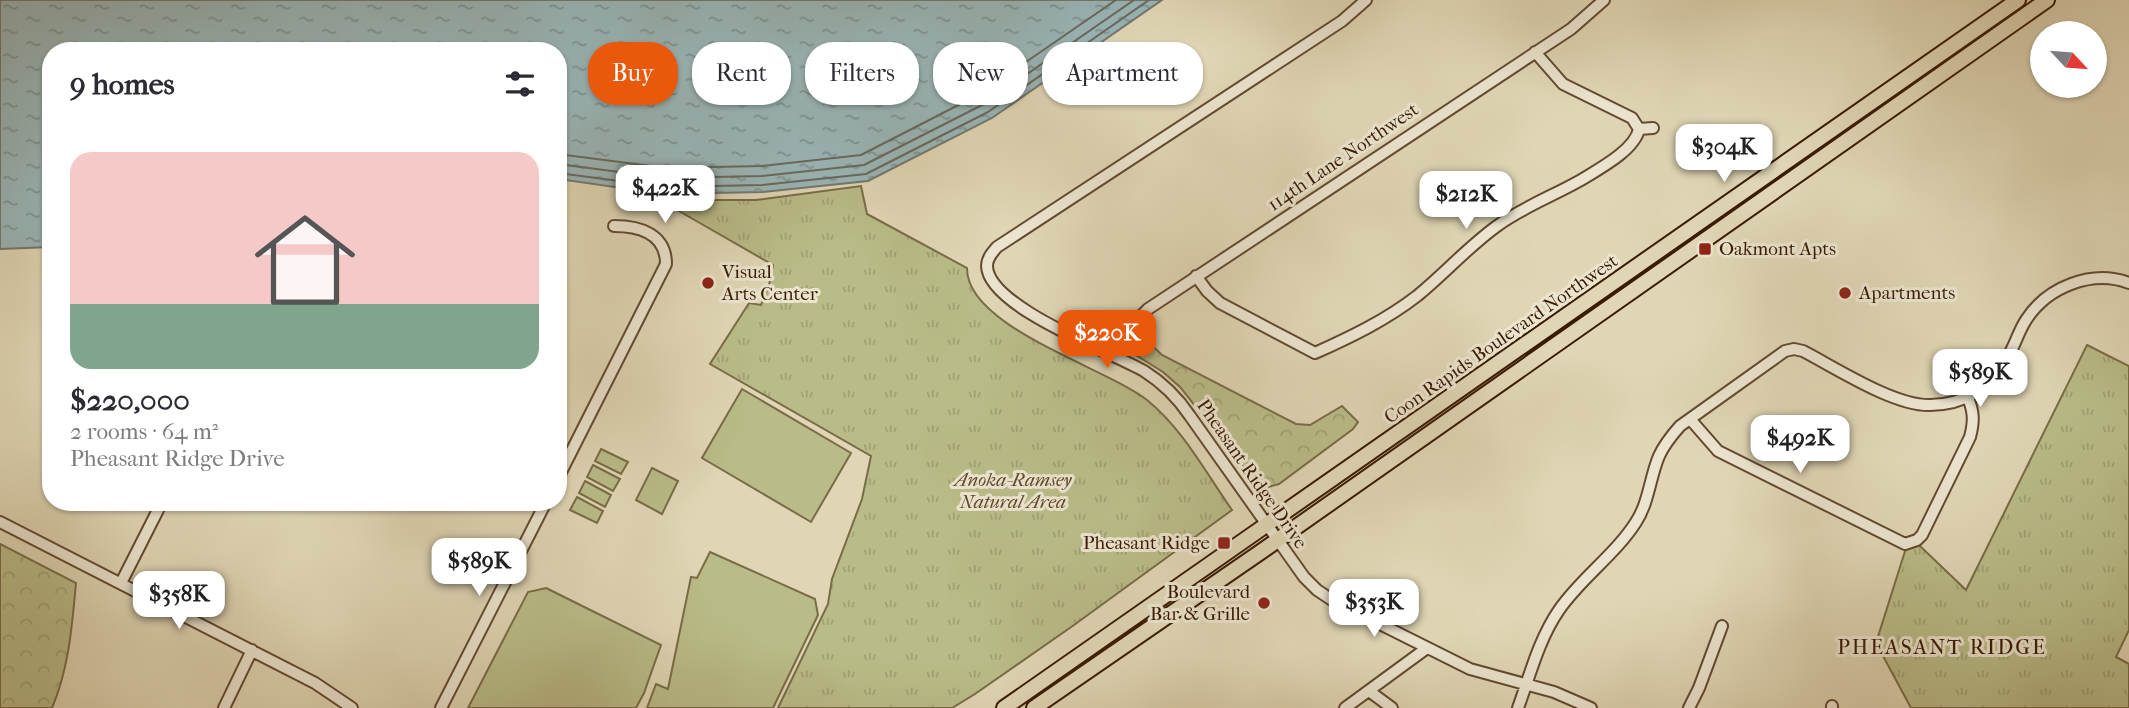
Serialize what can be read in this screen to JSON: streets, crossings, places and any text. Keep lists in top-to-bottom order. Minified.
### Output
{"streets":{"main road":["Coon Rapids Boulevard Northwest"],"street":["114th Lane Northwest","Pheasant Ridge Drive"]},"crossings":[["114th Lane Northwest","Pheasant Ridge Drive"],["Coon Rapids Boulevard Northwest","Pheasant Ridge Drive"]],"districts":["PHEASANT RIDGE"],"parks":["Anoka-Ramsey Natural Area"],"places":{"transit":["Oakmont Apts","Pheasant Ridge"],"other":["Visual Arts Center","Apartments","Boulevard Bar & Grille"]},"north":"bottom right","page":{"chip":["Buy","Rent","Filters","New","Apartment"],"heading":"9 homes","price":["$304K","$422K","$212K","$220K","$589K","$492K","$589K","$358K","$353K"],"list":[{"name":"$220,000","note":"2 rooms · 64 m² · Pheasant Ridge Drive"}]}}
